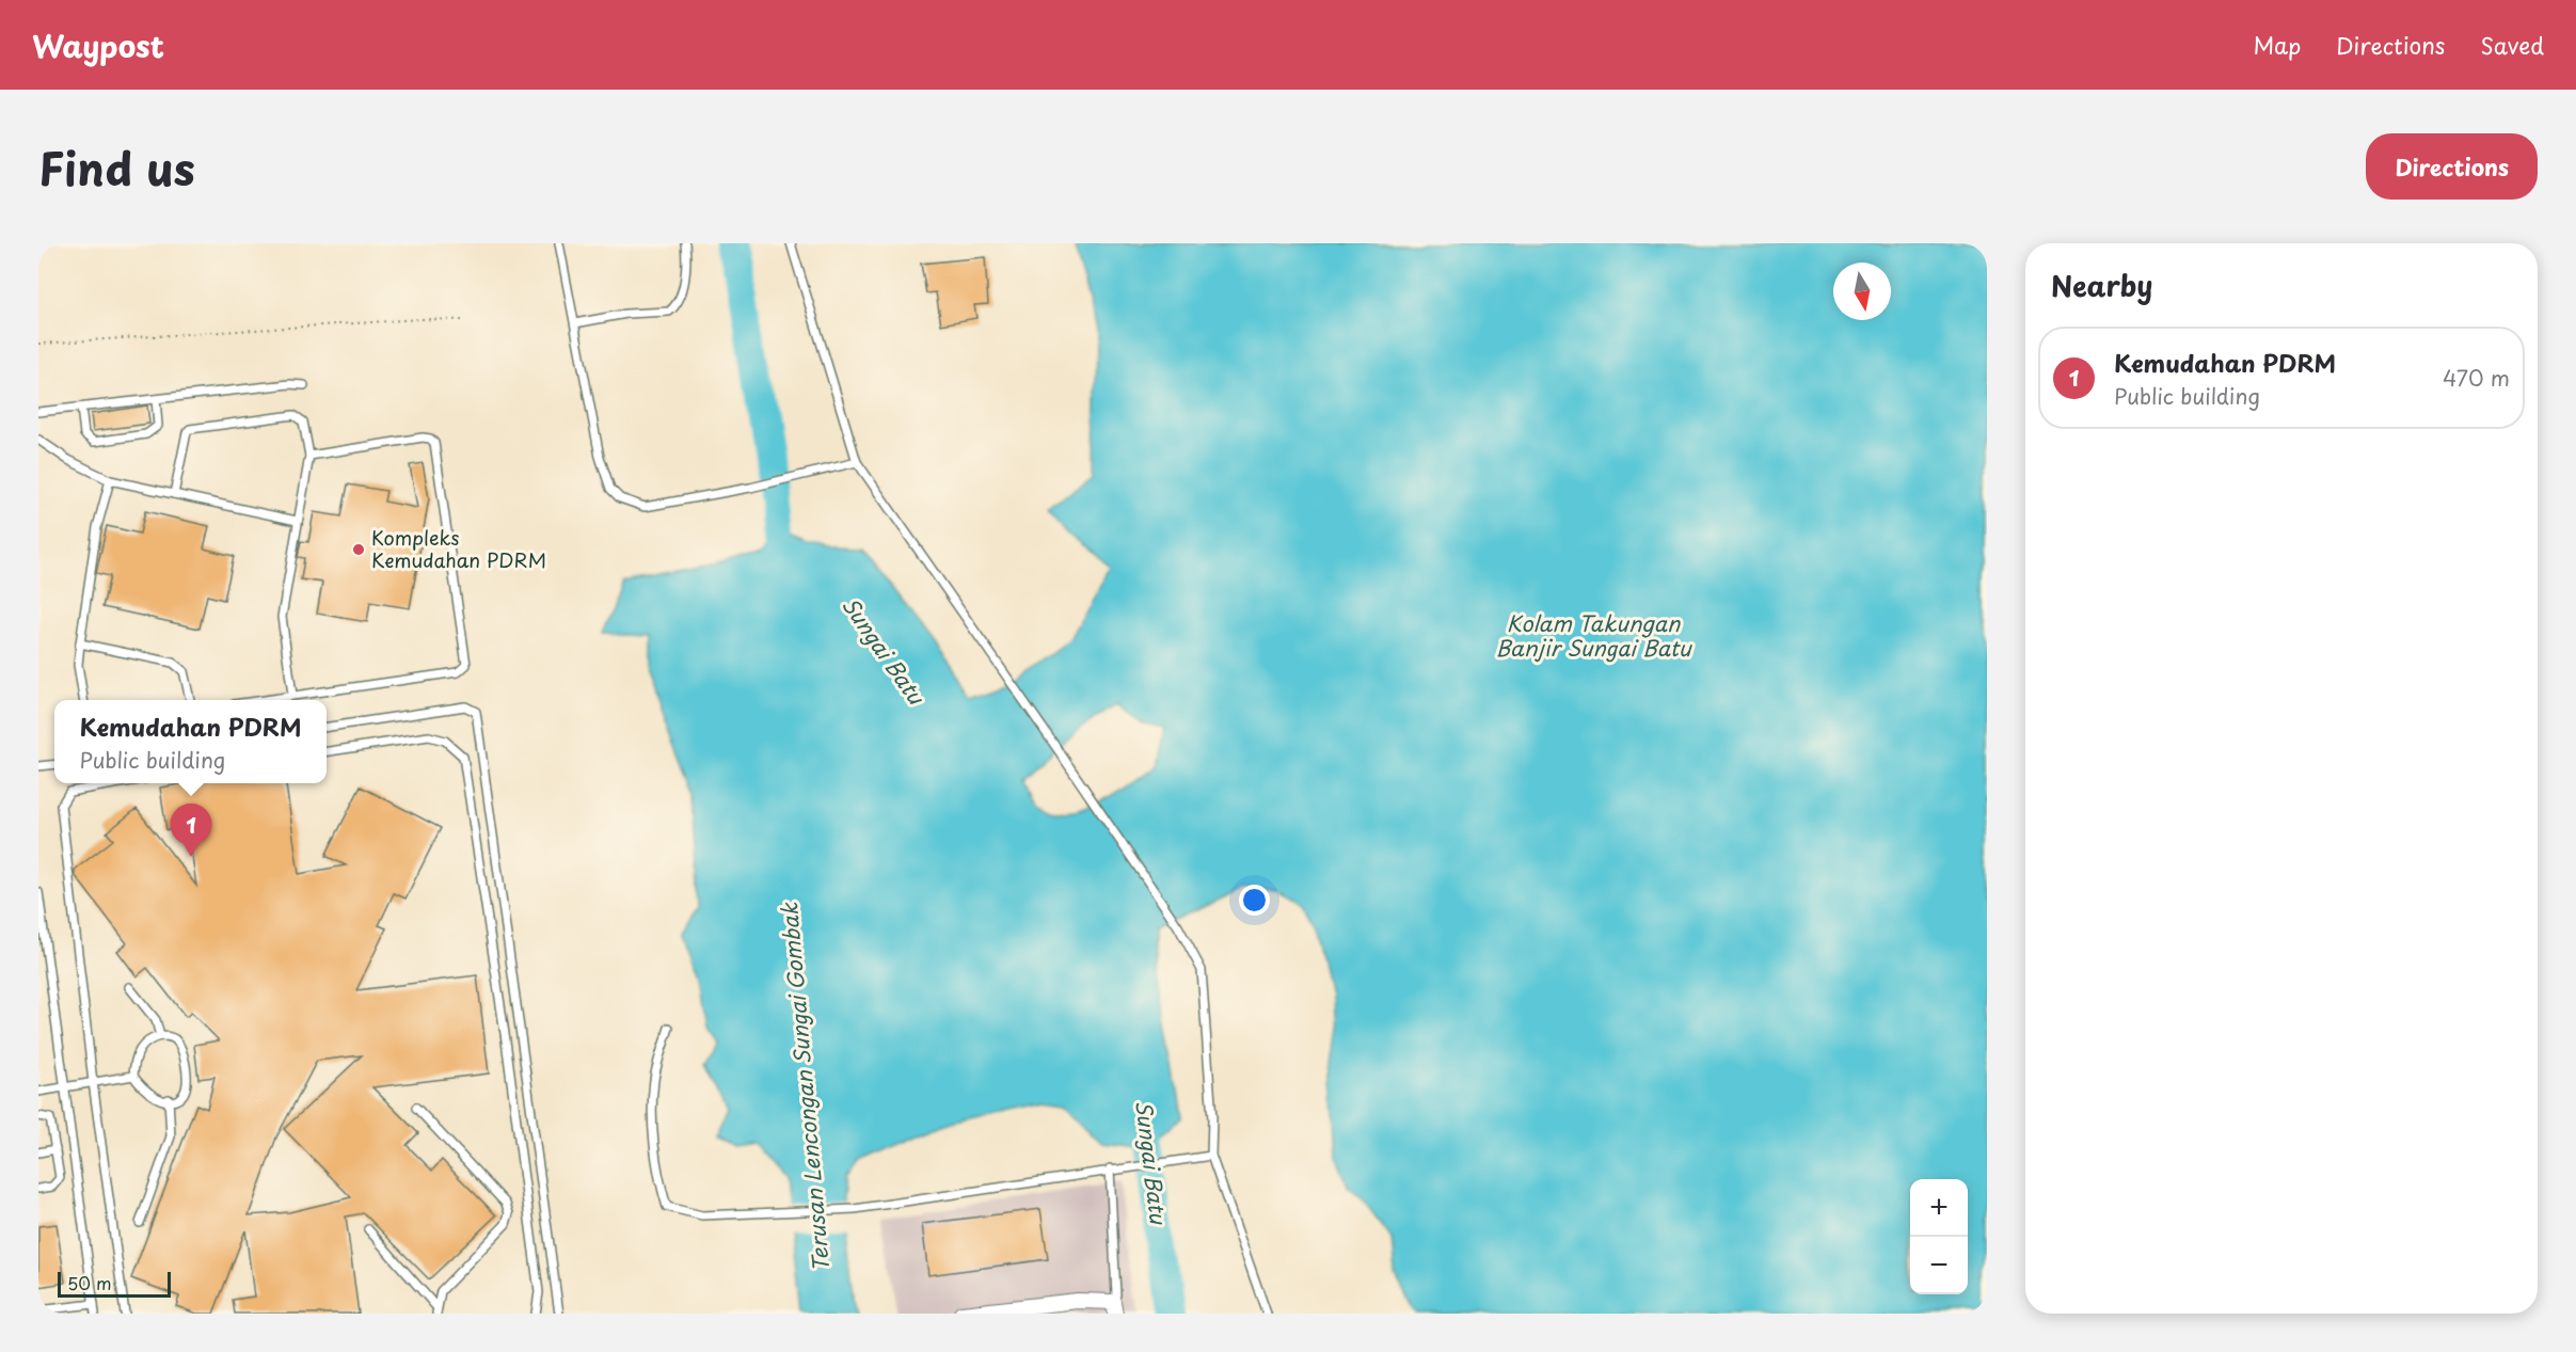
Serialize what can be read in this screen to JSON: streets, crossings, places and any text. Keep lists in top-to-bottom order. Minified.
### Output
{"water":["Kolam Takungan Banjir Sungai Batu","Sungai Batu","Terusan Lencongan Sungai Gombak"],"places":["Kompleks Kemudahan PDRM"],"scale_bar":"50 m","north":"bottom","page":{"header":"Waypost","nav":["Map","Directions","Saved"],"title":"Find us","buttons":"Directions","heading":"Nearby","list":[{"mark":"1","name":"Kemudahan PDRM","note":"Public building","value":"470 m"}],"popup":["Kemudahan PDRM","Public building"],"pins":"1","map_buttons":["+","−"],"scale":"50 m"}}
